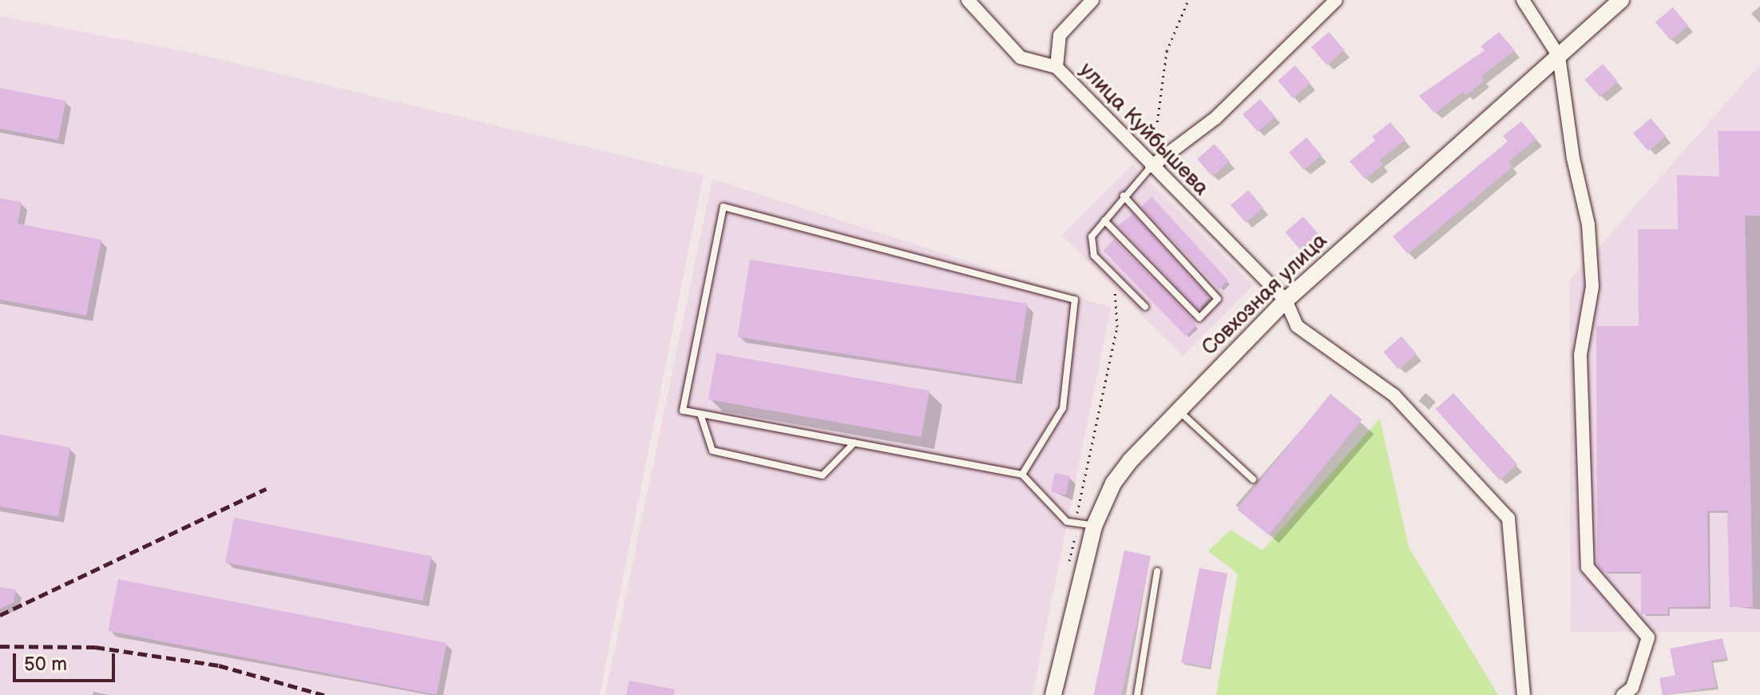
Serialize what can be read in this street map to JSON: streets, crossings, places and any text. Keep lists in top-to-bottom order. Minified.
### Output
{"streets":{"street":["улица Куйбышева","Совхозная улица"]},"crossings":[["улица Куйбышева","Совхозная улица"]],"scale_bar":"50 m"}
